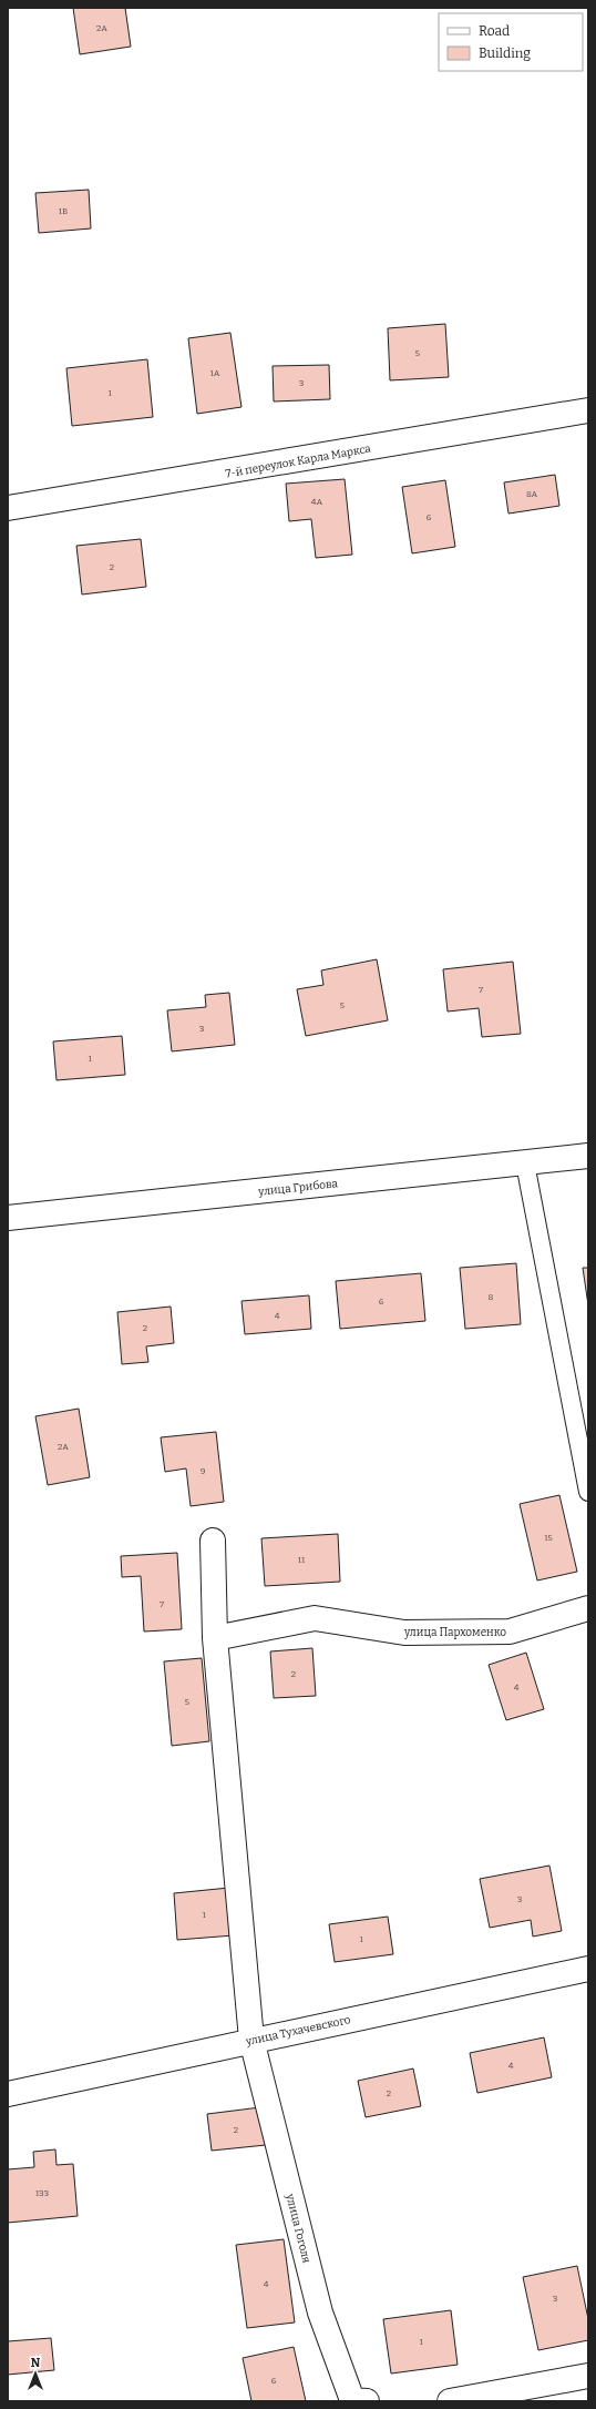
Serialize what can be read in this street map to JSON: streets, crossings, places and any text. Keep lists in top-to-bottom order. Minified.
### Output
{"streets":{"street":["7-й переулок Карла Маркса","улица Грибова","улица Пархоменко","улица Тухачевского","улица Гоголя"]},"crossings":[["улица Тухачевского","улица Гоголя"]],"house_numbers":["2А","1В","5","1А","3","1","8А","4А","6","2","7","5","3","1","8","6","4","2","2А","9","15","11","7","2","4","5","3","1","1","4","2","2","133","4","3","1","6"],"legend":["Road","Building"],"north":"top"}
